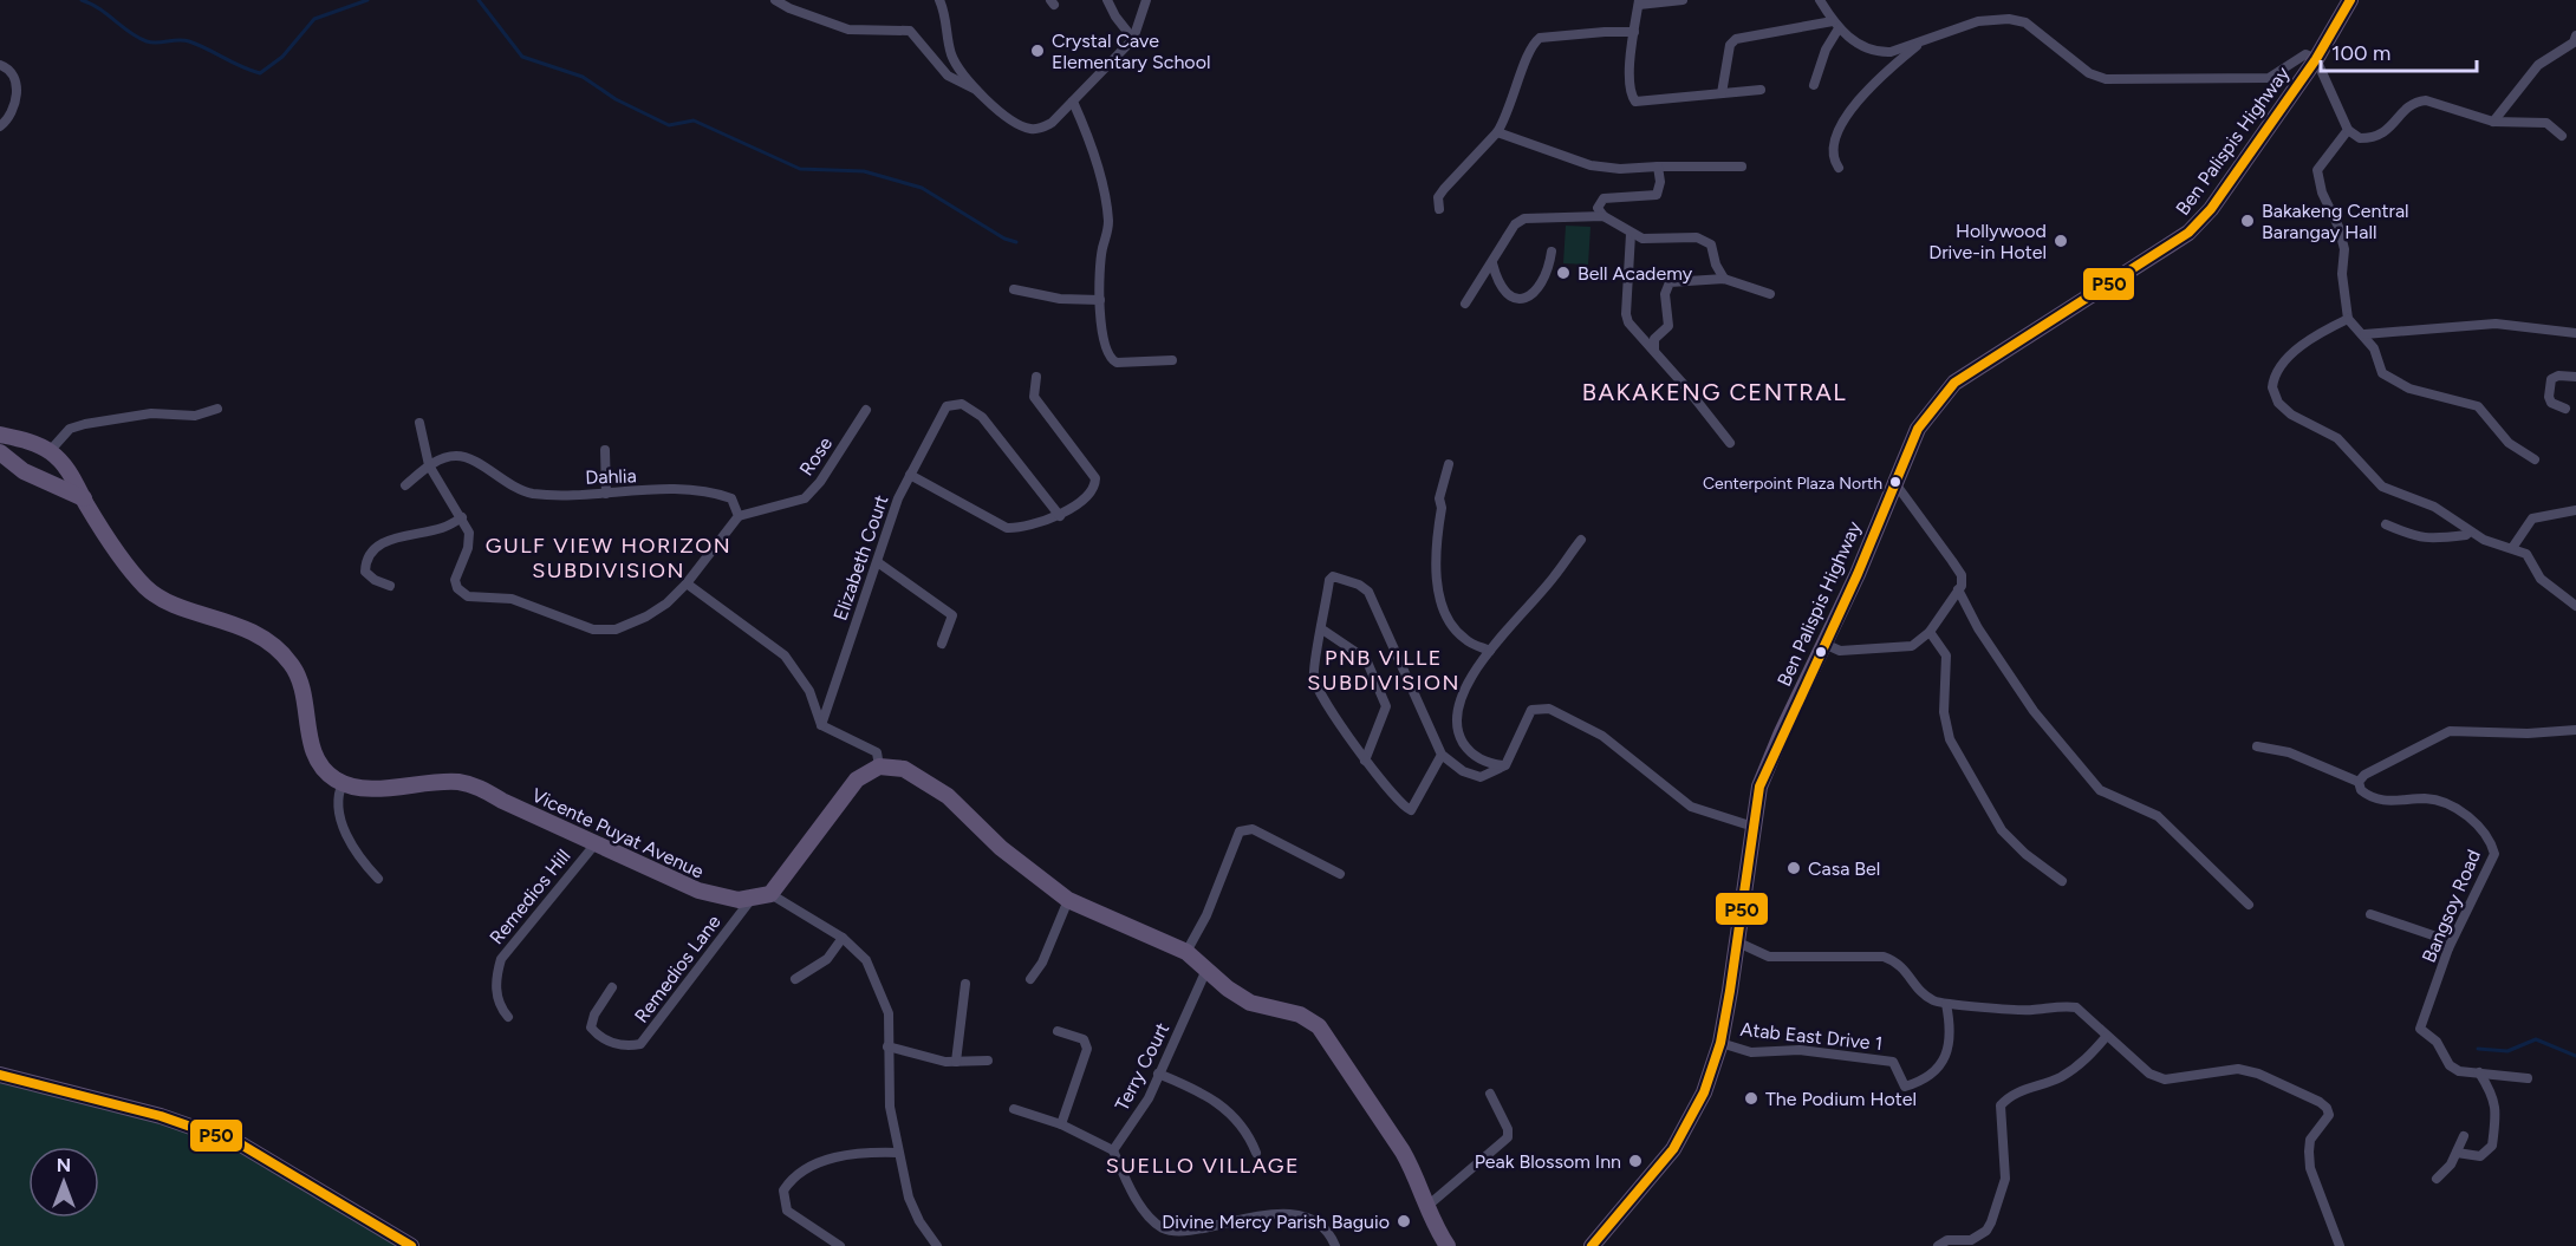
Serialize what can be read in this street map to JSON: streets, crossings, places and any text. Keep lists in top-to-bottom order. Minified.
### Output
{"streets":{"main road":["Ben Palispis Highway","Vicente Puyat Avenue"],"street":["Rose","Dahlia","Elizabeth Court","Remedios Hill","Bangsoy Road","Remedios Lane","Atab East Drive 1","Terry Court"]},"crossings":[["Ben Palispis Highway","Atab East Drive 1"],["Rose","Dahlia"],["Vicente Puyat Avenue","Remedios Hill"],["Vicente Puyat Avenue","Remedios Lane"]],"districts":["BAKAKENG CENTRAL","GULF VIEW HORIZON SUBDIVISION","PNB VILLE SUBDIVISION","SUELLO VILLAGE"],"places":["Crystal Cave Elementary School","Bakakeng Central Barangay Hall","Hollywood Drive-in Hotel","Bell Academy","Centerpoint Plaza North","Casa Bel","The Podium Hotel","Peak Blossom Inn","Divine Mercy Parish Baguio"],"lines":["transit line P50"],"scale_bar":"100 m","north":"top"}
